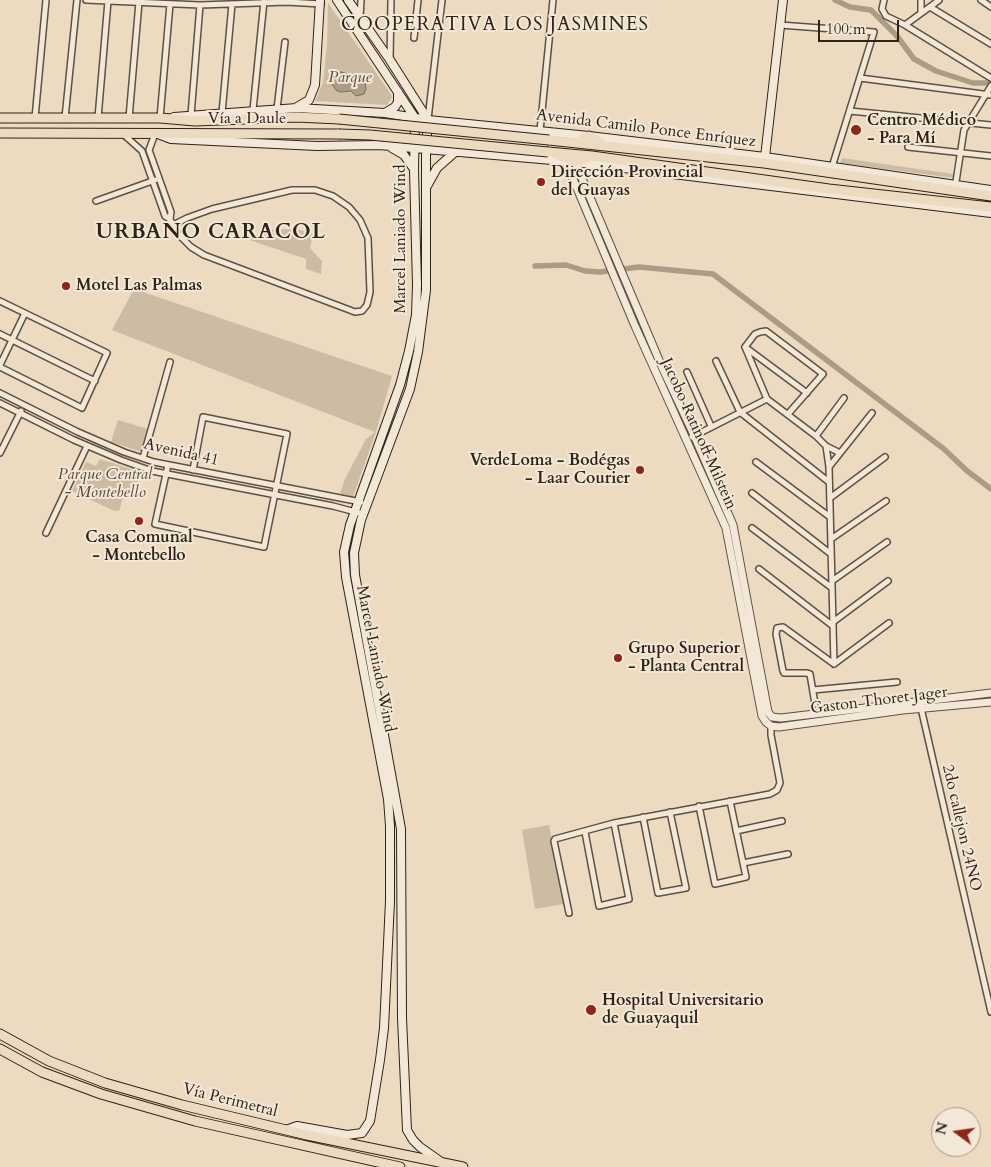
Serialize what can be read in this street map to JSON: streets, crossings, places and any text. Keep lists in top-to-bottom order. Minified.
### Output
{"streets":{"main road":["Vía a Daule","Avenida Camilo Ponce Enríquez","Marcel Laniado Wind","Vía Perimetral"],"street":["Jacobo Ratinoff Milstein","Avenida 41","Gaston Thoret Jager","2do callejon 24NO"]},"crossings":[["Vía a Daule","Avenida Camilo Ponce Enríquez"],["Avenida Camilo Ponce Enríquez","Marcel Laniado Wind"],["Marcel Laniado Wind","Avenida 41"],["Marcel Laniado Wind","Vía Perimetral"],["Jacobo Ratinoff Milstein","Gaston Thoret Jager"],["Gaston Thoret Jager","2do callejon 24NO"]],"districts":["COOPERATIVA LOS JASMINES","URBANO CARACOL"],"parks":["Parque","Parque Central - Montebello"],"places":["Centro Médico - Para Mí","Dirección Provincial del Guayas","Motel Las Palmas","VerdeLoma - Bodégas - Laar Courier","Casa Comunal - Montebello","Grupo Superior - Planta Central","Hospital Universitario de Guayaquil"],"scale_bar":"100 m","north":"left"}
